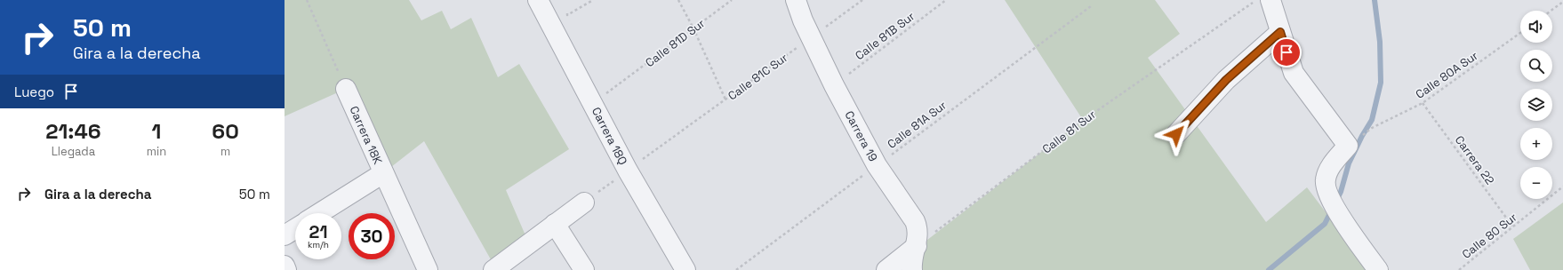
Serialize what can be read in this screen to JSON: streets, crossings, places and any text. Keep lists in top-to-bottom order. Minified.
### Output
{"streets":{"street":["Carrera 18K","Carrera 18Q","Carrera 19"],"path":["Calle 81B Sur","Calle 81D Sur","Calle 80A Sur","Calle 81C Sur","Calle 81A Sur","Calle 81 Sur","Carrera 22","Calle 80 Sur"]},"crossings":[["Calle 81B Sur","Carrera 19"],["Calle 80A Sur","Carrera 22"],["Calle 81C Sur","Carrera 19"],["Calle 81A Sur","Carrera 19"],["Calle 81 Sur","Carrera 19"],["Carrera 22","Calle 80 Sur"]],"page":{"turn":["50 m","Gira a la derecha"],"map_buttons":["+","−"],"then":"Luego","eta":["21:46","Llegada","1","min","60","m"],"list":[{"name":"Gira a la derecha","value":"50 m"}],"speed":"21 km/h","limit":"30"}}
